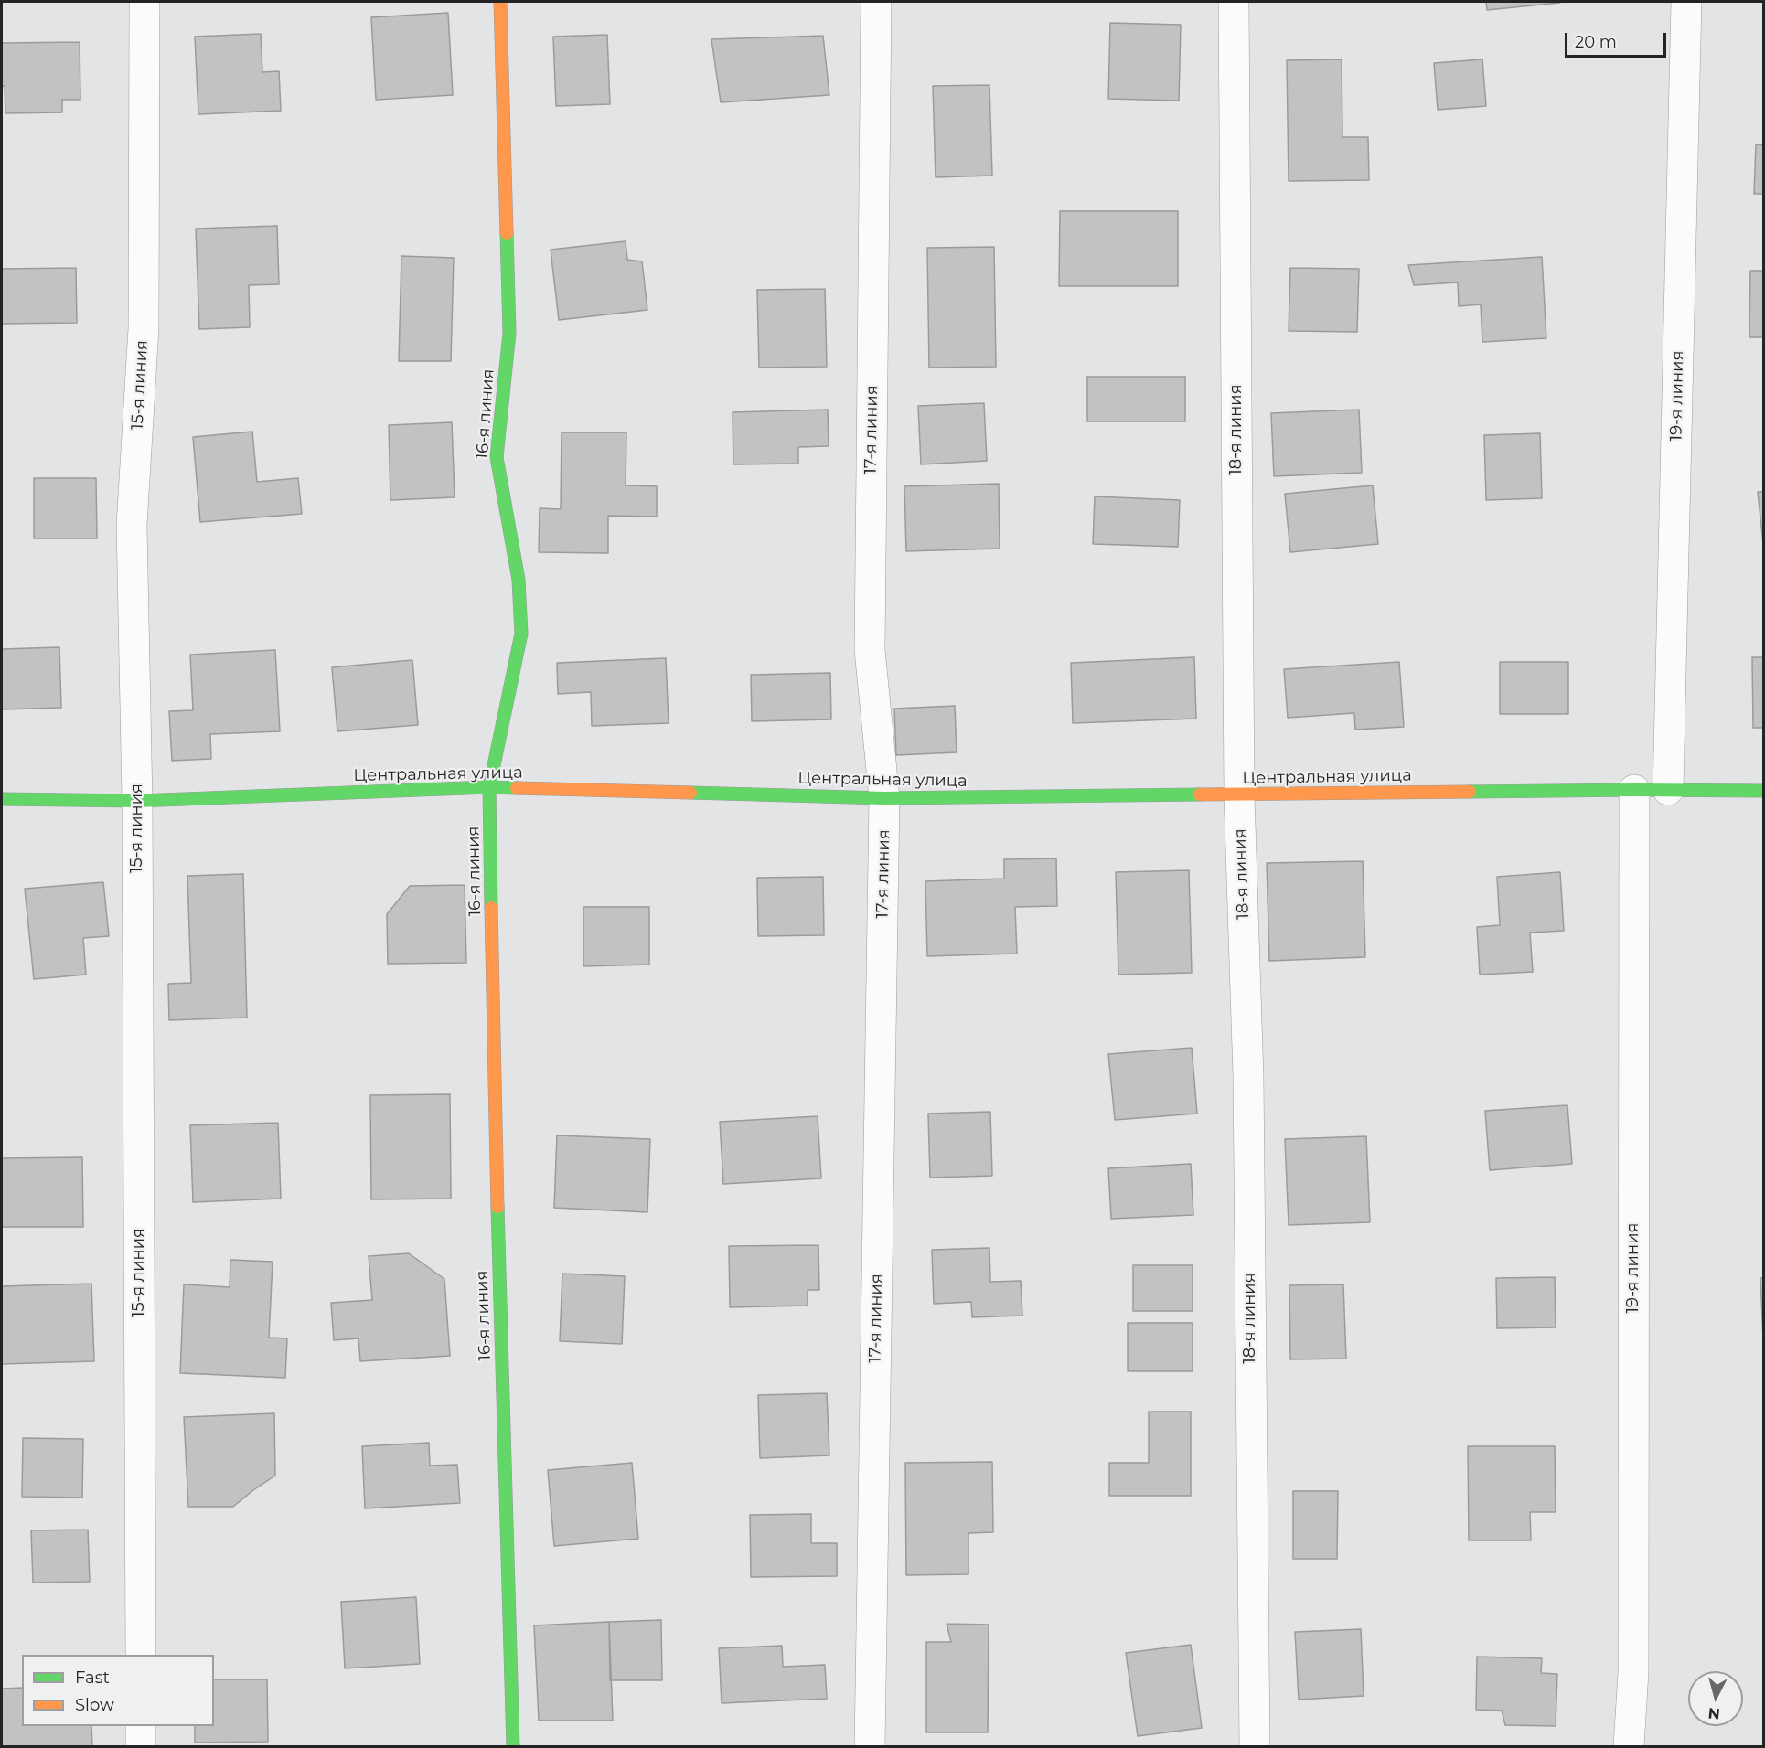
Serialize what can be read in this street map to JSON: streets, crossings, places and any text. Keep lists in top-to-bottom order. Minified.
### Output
{"streets":{"street":["15-я линия","19-я линия","16-я линия","17-я линия","18-я линия","Центральная улица"]},"crossings":[["15-я линия","Центральная улица"],["19-я линия","Центральная улица"],["16-я линия","Центральная улица"],["17-я линия","Центральная улица"],["18-я линия","Центральная улица"]],"legend":["Fast","Slow"],"scale_bar":"20 m","north":"bottom"}
